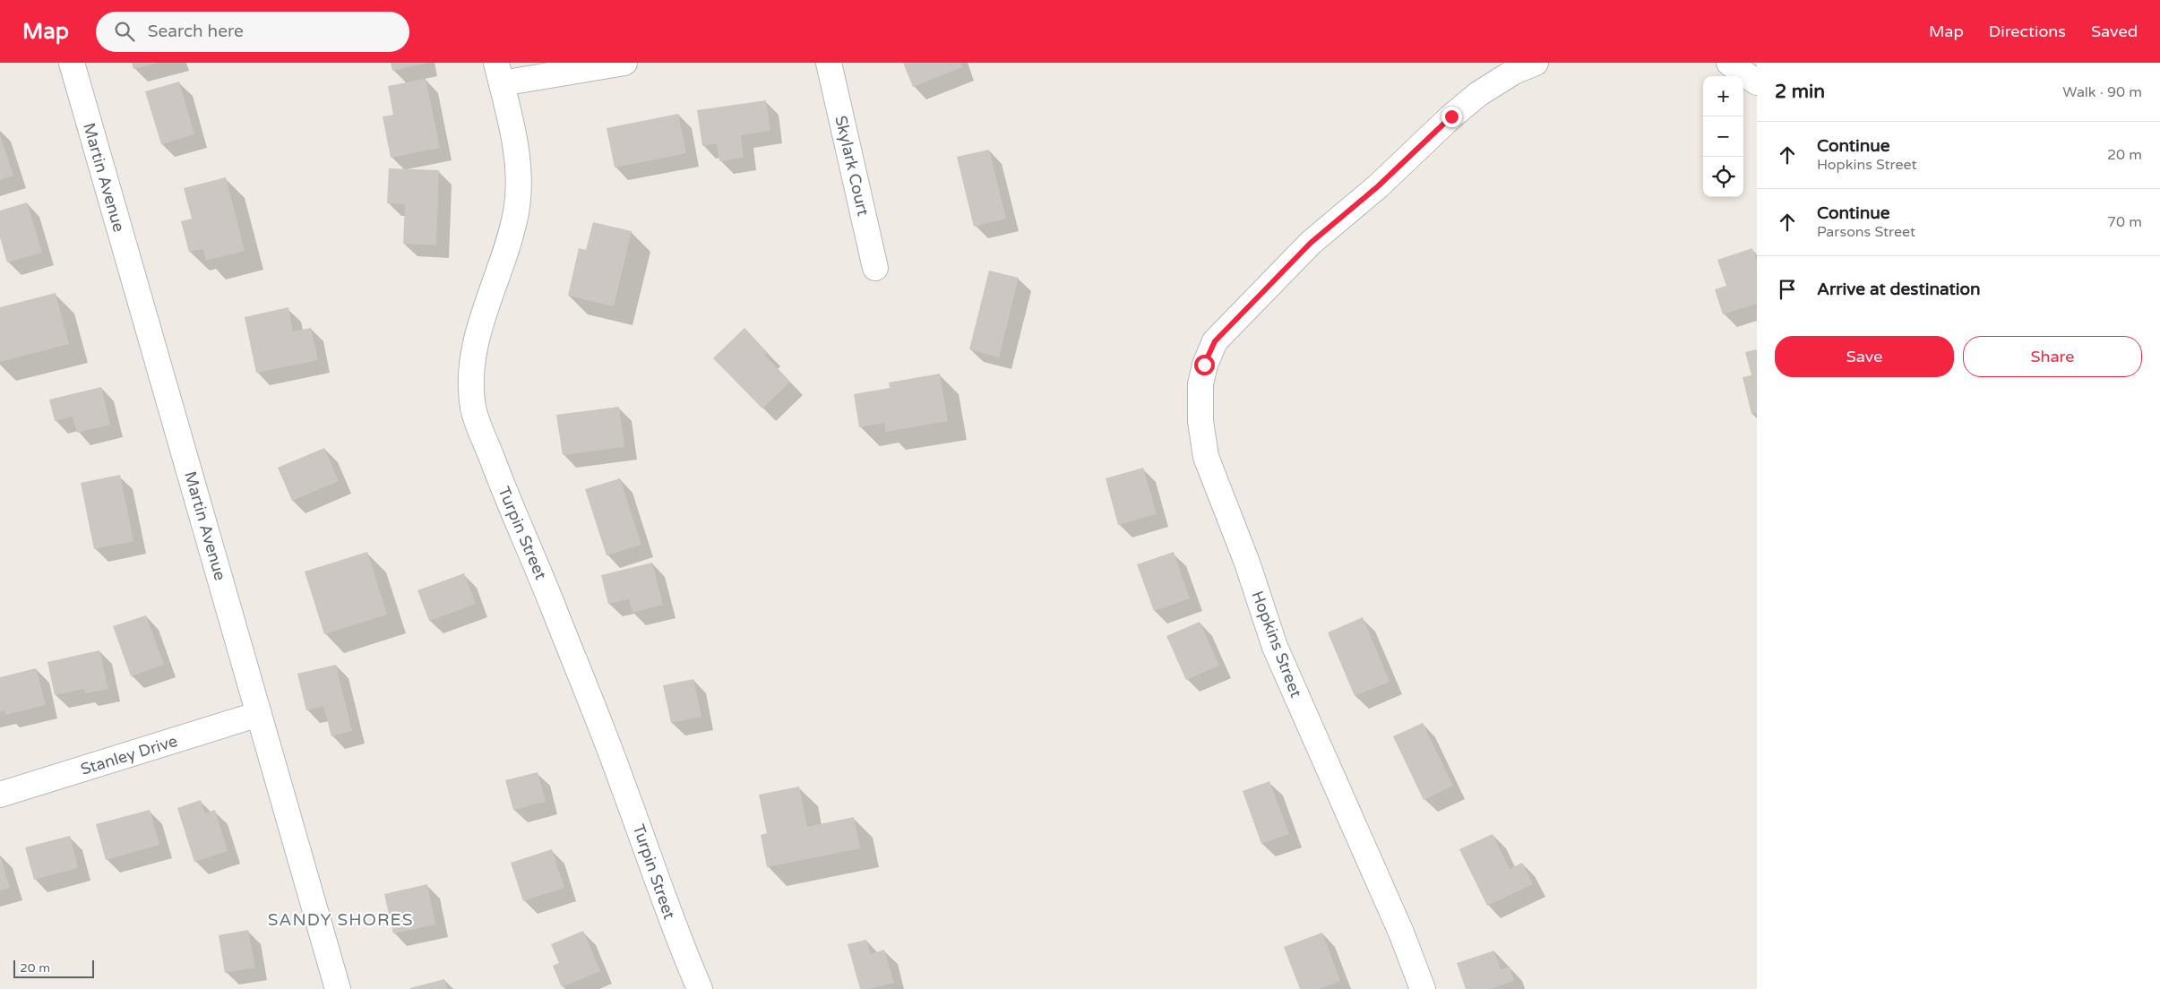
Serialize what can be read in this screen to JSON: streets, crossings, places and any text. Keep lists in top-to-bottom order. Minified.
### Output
{"streets":{"street":["Skylark Court","Martin Avenue","Turpin Street","Hopkins Street","Stanley Drive"]},"crossings":[["Martin Avenue","Stanley Drive"]],"districts":["SANDY SHORES"],"scale_bar":"20 m","page":{"header":"Map","search":"Search here","nav":["Map","Directions","Saved"],"heading":["2 min","Walk · 90 m"],"map_buttons":["+","−"],"list":[["Continue","Hopkins Street","20 m"],["Continue","Parsons Street","70 m"],"Arrive at destination"],"buttons":["Save","Share"],"scale":"20 m"}}
